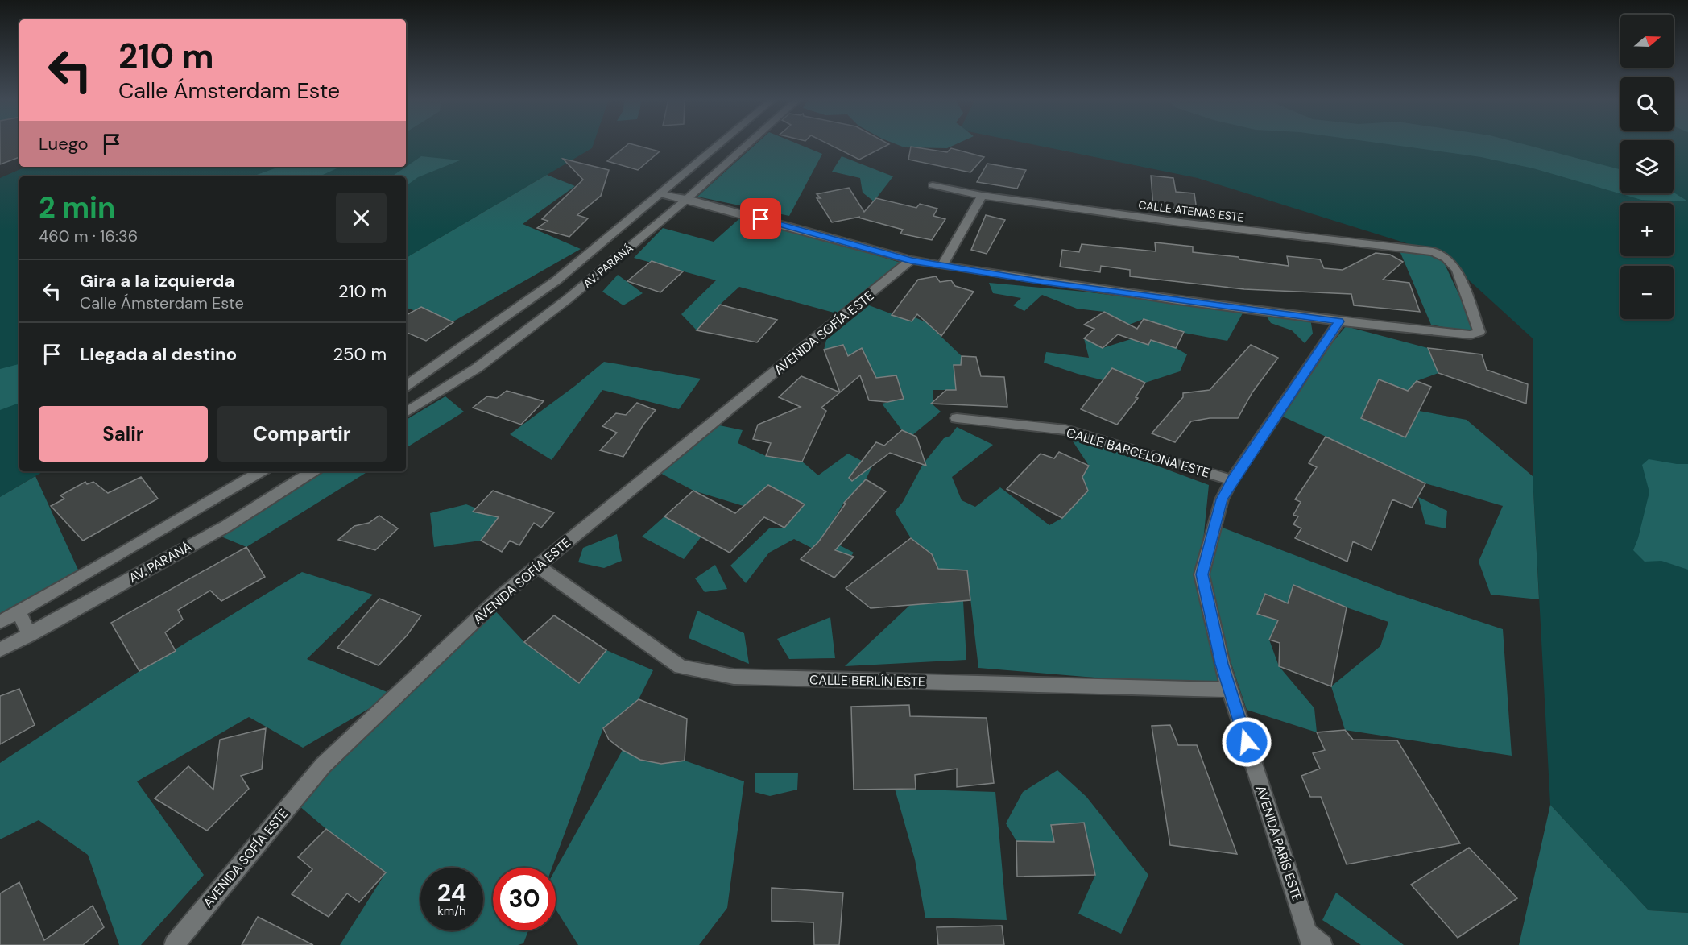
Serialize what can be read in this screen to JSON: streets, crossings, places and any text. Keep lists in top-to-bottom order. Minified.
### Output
{"streets":{"street":["CALLE ATENAS ESTE","AV. PARANÁ","AVENIDA SOFÍA ESTE","CALLE BARCELONA ESTE","CALLE BERLÍN ESTE","AVENIDA PARÍS ESTE"]},"crossings":[["CALLE ATENAS ESTE","AVENIDA PARÍS ESTE"],["AVENIDA SOFÍA ESTE","CALLE BERLÍN ESTE"],["CALLE BARCELONA ESTE","AVENIDA PARÍS ESTE"],["CALLE BERLÍN ESTE","AVENIDA PARÍS ESTE"]],"north":"right","page":{"map_buttons":["+","−"],"turn":["210 m","Calle Ámsterdam Este"],"then":"Luego","heading":["2 min","460 m · 16:36"],"list":[{"name":"Gira a la izquierda","note":"Calle Ámsterdam Este","value":"210 m"},{"name":"Llegada al destino","value":"250 m"}],"buttons":["Salir","Compartir"],"speed":"24 km/h","limit":"30"}}
